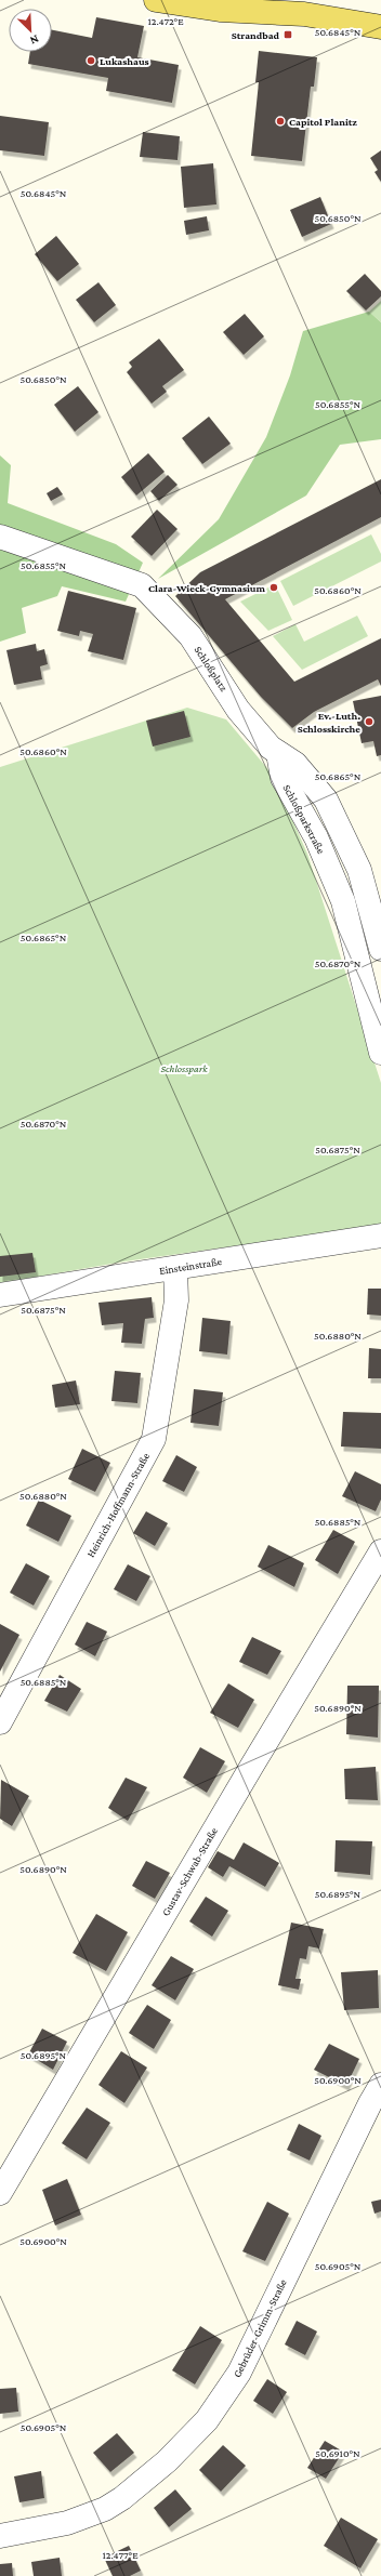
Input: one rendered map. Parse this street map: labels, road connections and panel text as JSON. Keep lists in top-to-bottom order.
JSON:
{
  "streets": {
    "street": [
      "Schloßplatz",
      "Schloßparkstraße",
      "Einsteinstraße",
      "Heinrich-Hoffmann-Straße",
      "Gustav-Schwab-Straße",
      "Gebrüder-Grimm-Straße"
    ]
  },
  "crossings": [
    ["Schloßplatz", "Schloßparkstraße"],
    ["Einsteinstraße", "Heinrich-Hoffmann-Straße"]
  ],
  "parks": ["Schlosspark"],
  "places": {
    "transit": ["Strandbad"],
    "other": [
      "Lukashaus",
      "Capitol Planitz",
      "Clara-Wieck-Gymnasium",
      "Ev.-Luth. Schlosskirche"
    ]
  },
  "north": "bottom right",
  "coordinates": [
    "12.472°E",
    "50.6845°N",
    "50.6850°N",
    "50.6855°N",
    "50.6860°N",
    "50.6865°N",
    "50.6870°N",
    "50.6875°N",
    "50.6880°N",
    "50.6885°N",
    "50.6890°N",
    "50.6895°N",
    "50.6900°N",
    "50.6905°N",
    "50.6910°N",
    "12.477°E"
  ]
}
